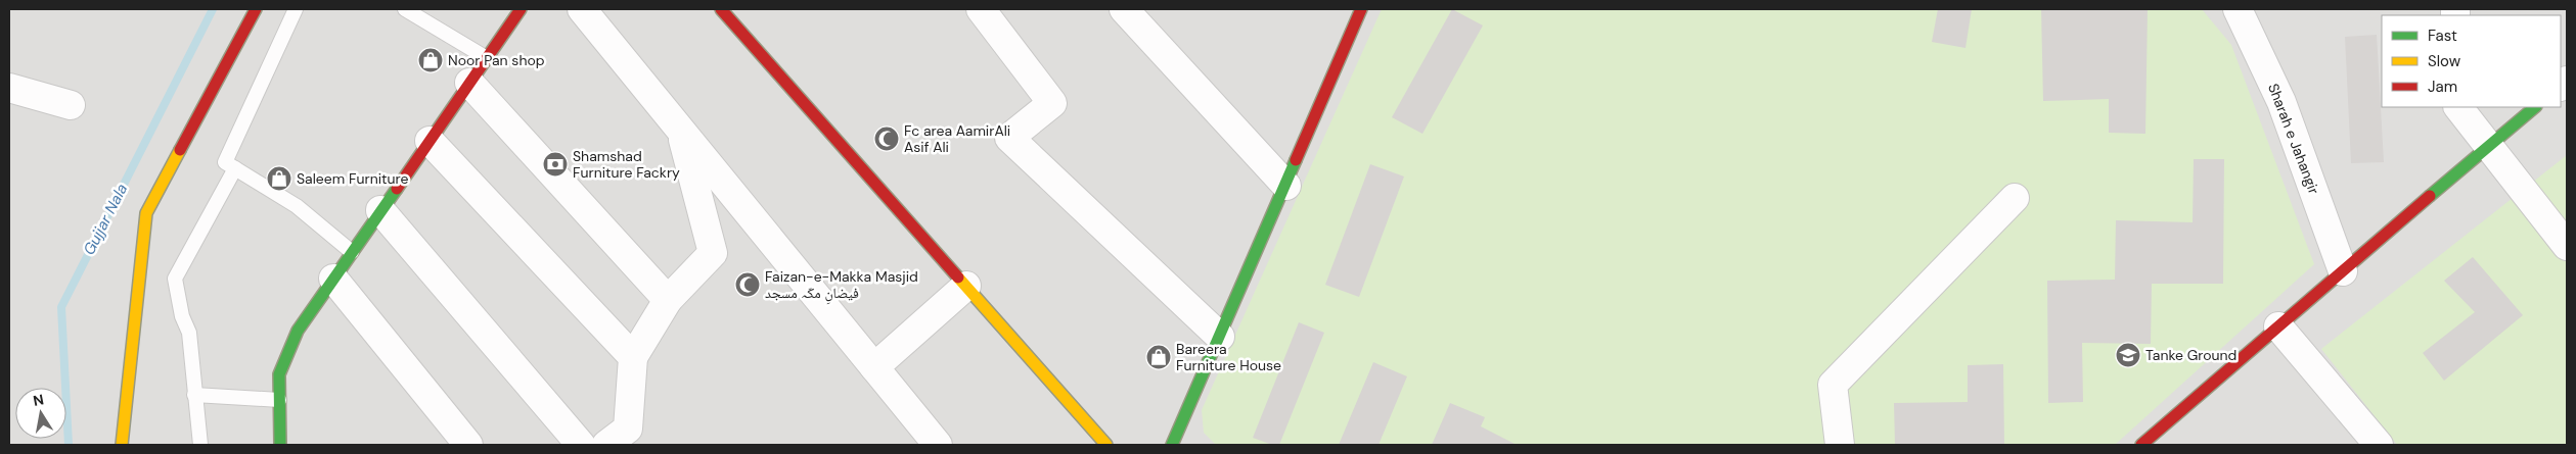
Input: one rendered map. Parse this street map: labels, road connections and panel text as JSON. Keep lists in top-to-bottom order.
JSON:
{
  "streets": {
    "street": ["Sharah e Jahangir"]
  },
  "water": ["Gujjar Nala"],
  "places": {
    "shop": ["Noor Pan shop", "Saleem Furniture", "Bareera Furniture House"],
    "mosque": ["Fc area AamirAli Asif Ali", "Faizan-e-Makka Masjid فیضانِ مکّہ مسجد"],
    "bank": ["Shamshad Furniture Fackry"],
    "school or university": ["Tanke Ground"]
  },
  "legend": ["Fast", "Slow", "Jam"],
  "north": "top"
}
